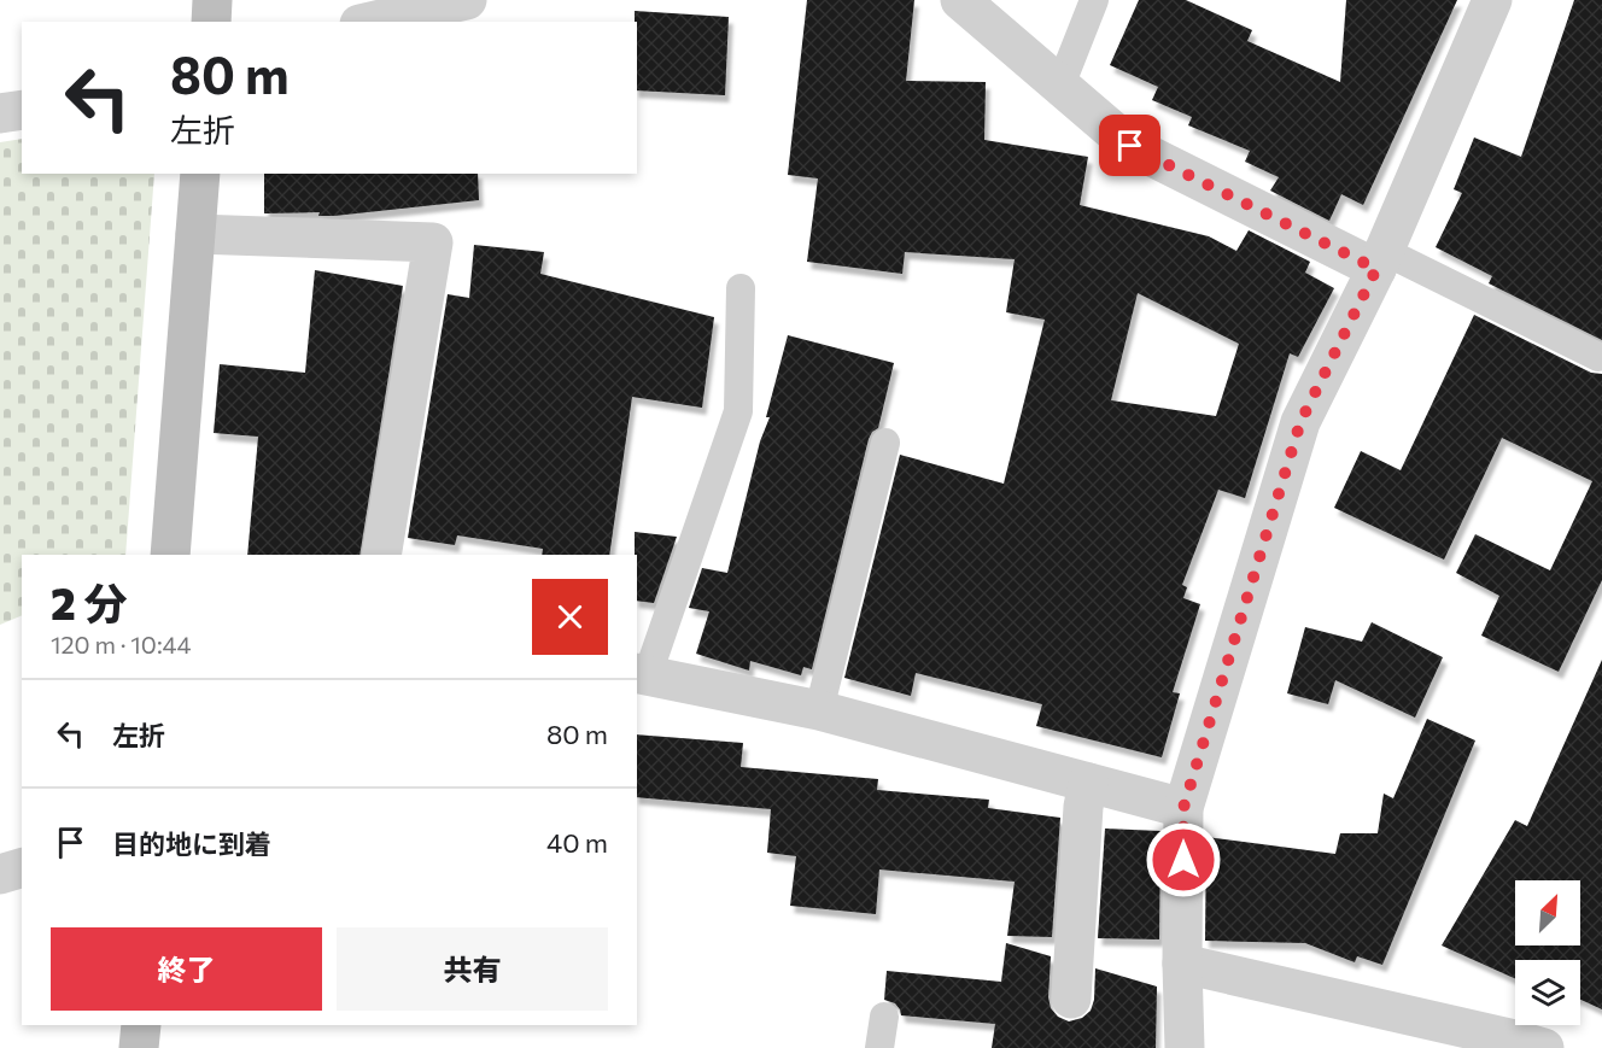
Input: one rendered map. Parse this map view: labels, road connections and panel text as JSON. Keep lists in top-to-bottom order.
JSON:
{
  "north": "top right",
  "page": {
    "turn": ["80 m", "左折"],
    "heading": ["2 分", "120 m · 10:44"],
    "list": [
      {
        "name": "左折",
        "value": "80 m"
      },
      {
        "name": "目的地に到着",
        "value": "40 m"
      }
    ],
    "buttons": ["終了", "共有"]
  }
}
